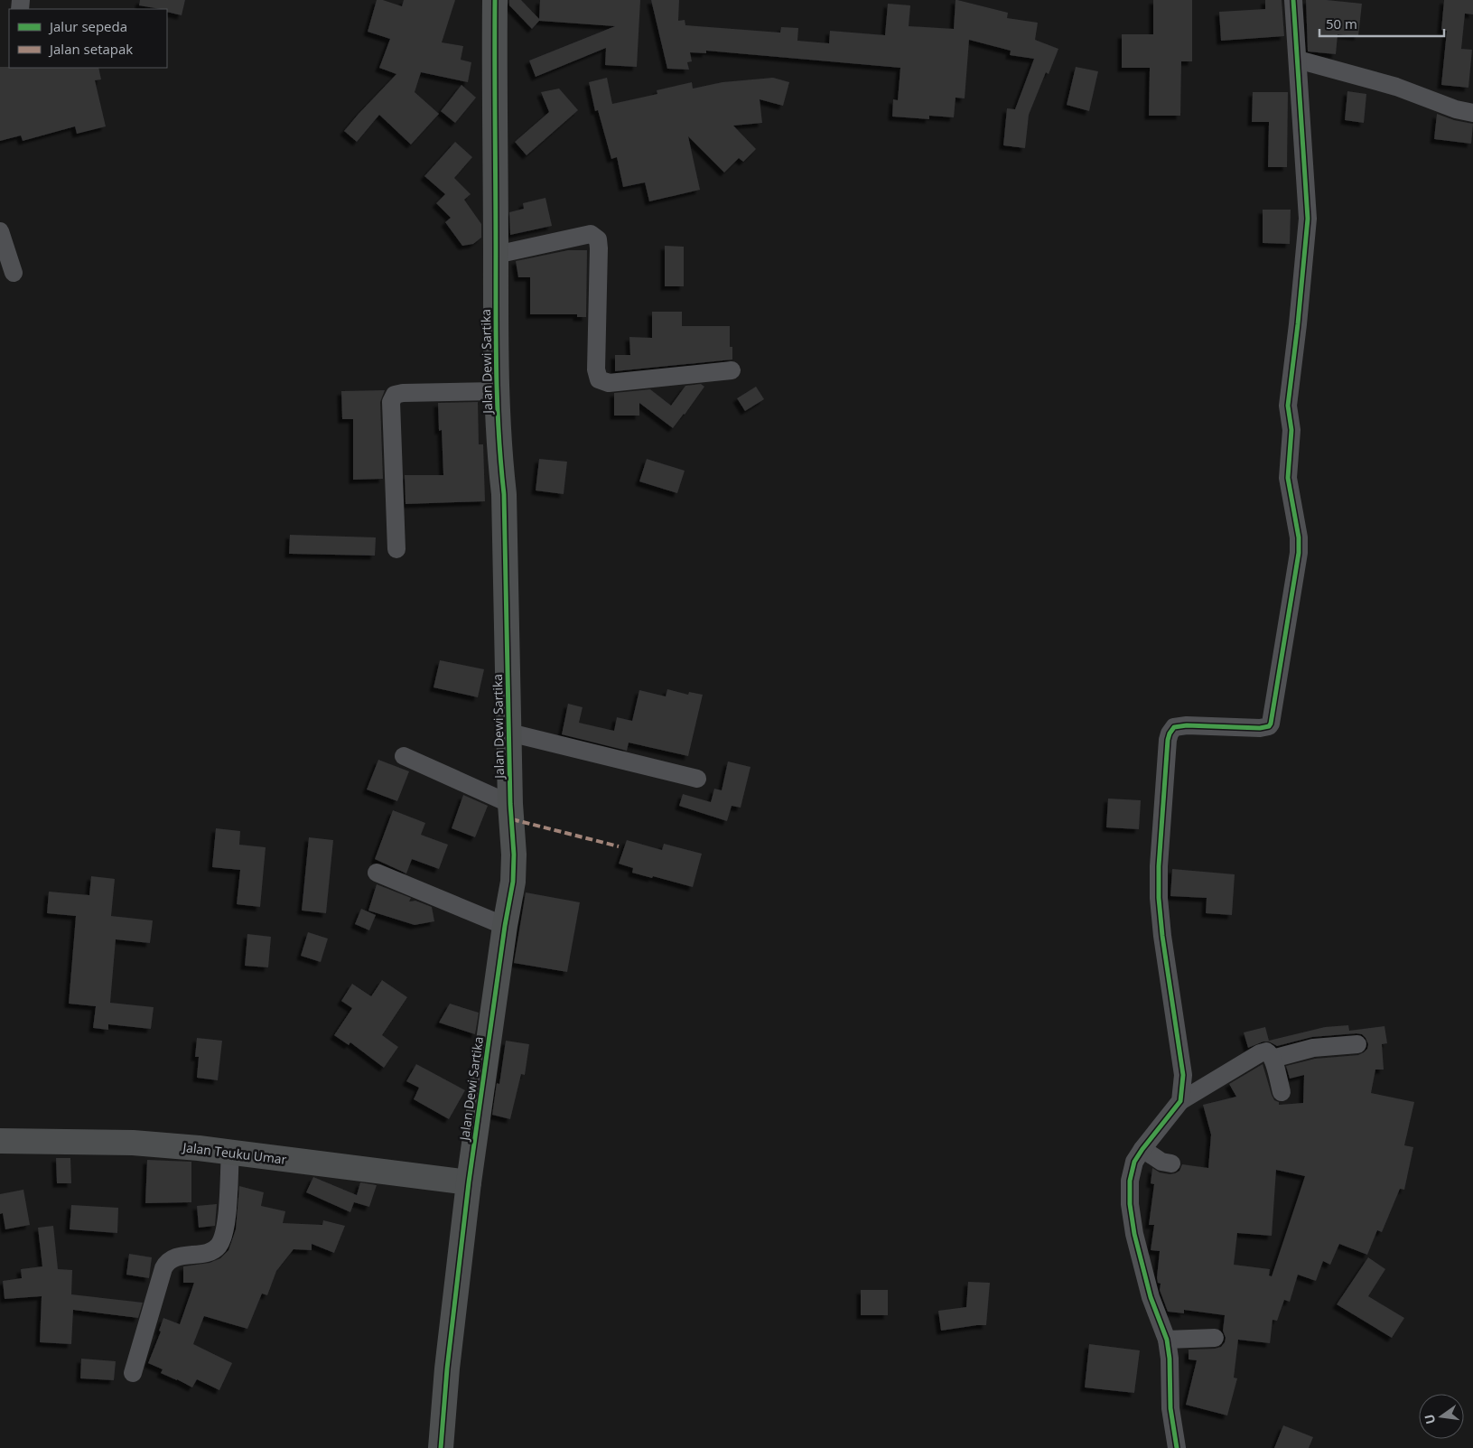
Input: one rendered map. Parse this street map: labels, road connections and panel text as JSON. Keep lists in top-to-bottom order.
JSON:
{
  "streets": {
    "street": ["Jalan Dewi Sartika", "Jalan Teuku Umar"]
  },
  "crossings": [
    ["Jalan Dewi Sartika", "Jalan Teuku Umar"]
  ],
  "legend": ["Jalur sepeda", "Jalan setapak"],
  "scale_bar": "50 m",
  "north": "left"
}
